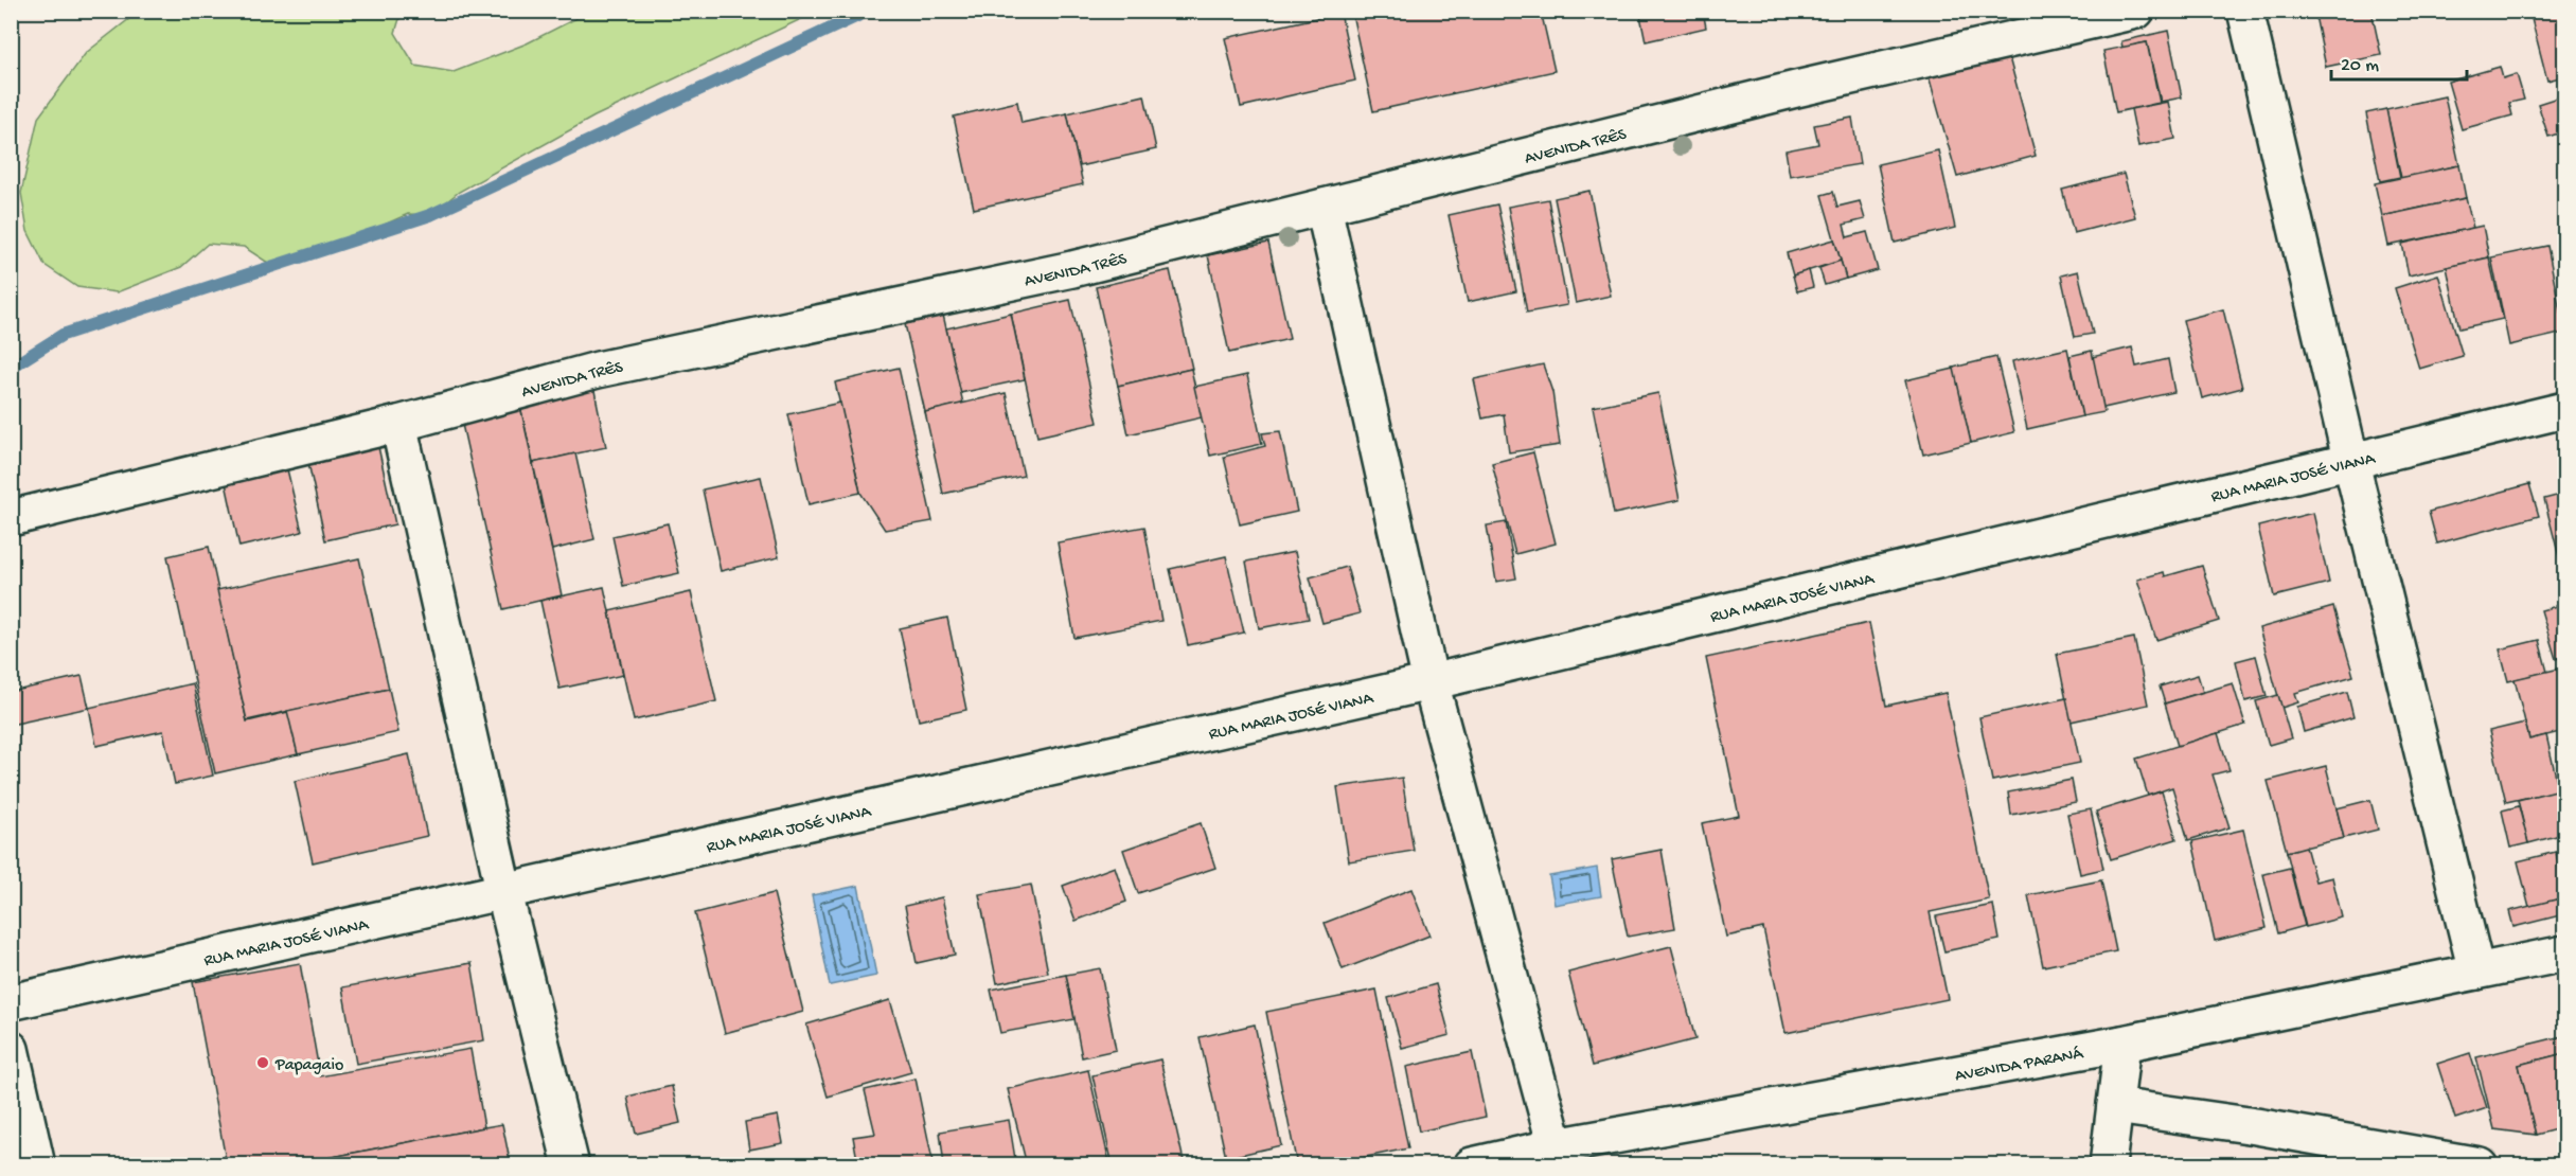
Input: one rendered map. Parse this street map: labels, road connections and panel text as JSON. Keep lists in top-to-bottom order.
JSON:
{
  "streets": {
    "main road": ["AVENIDA TRÊS", "RUA MARIA JOSÉ VIANA", "AVENIDA PARANÁ"]
  },
  "places": ["Papagaio"],
  "scale_bar": "20 m"
}
